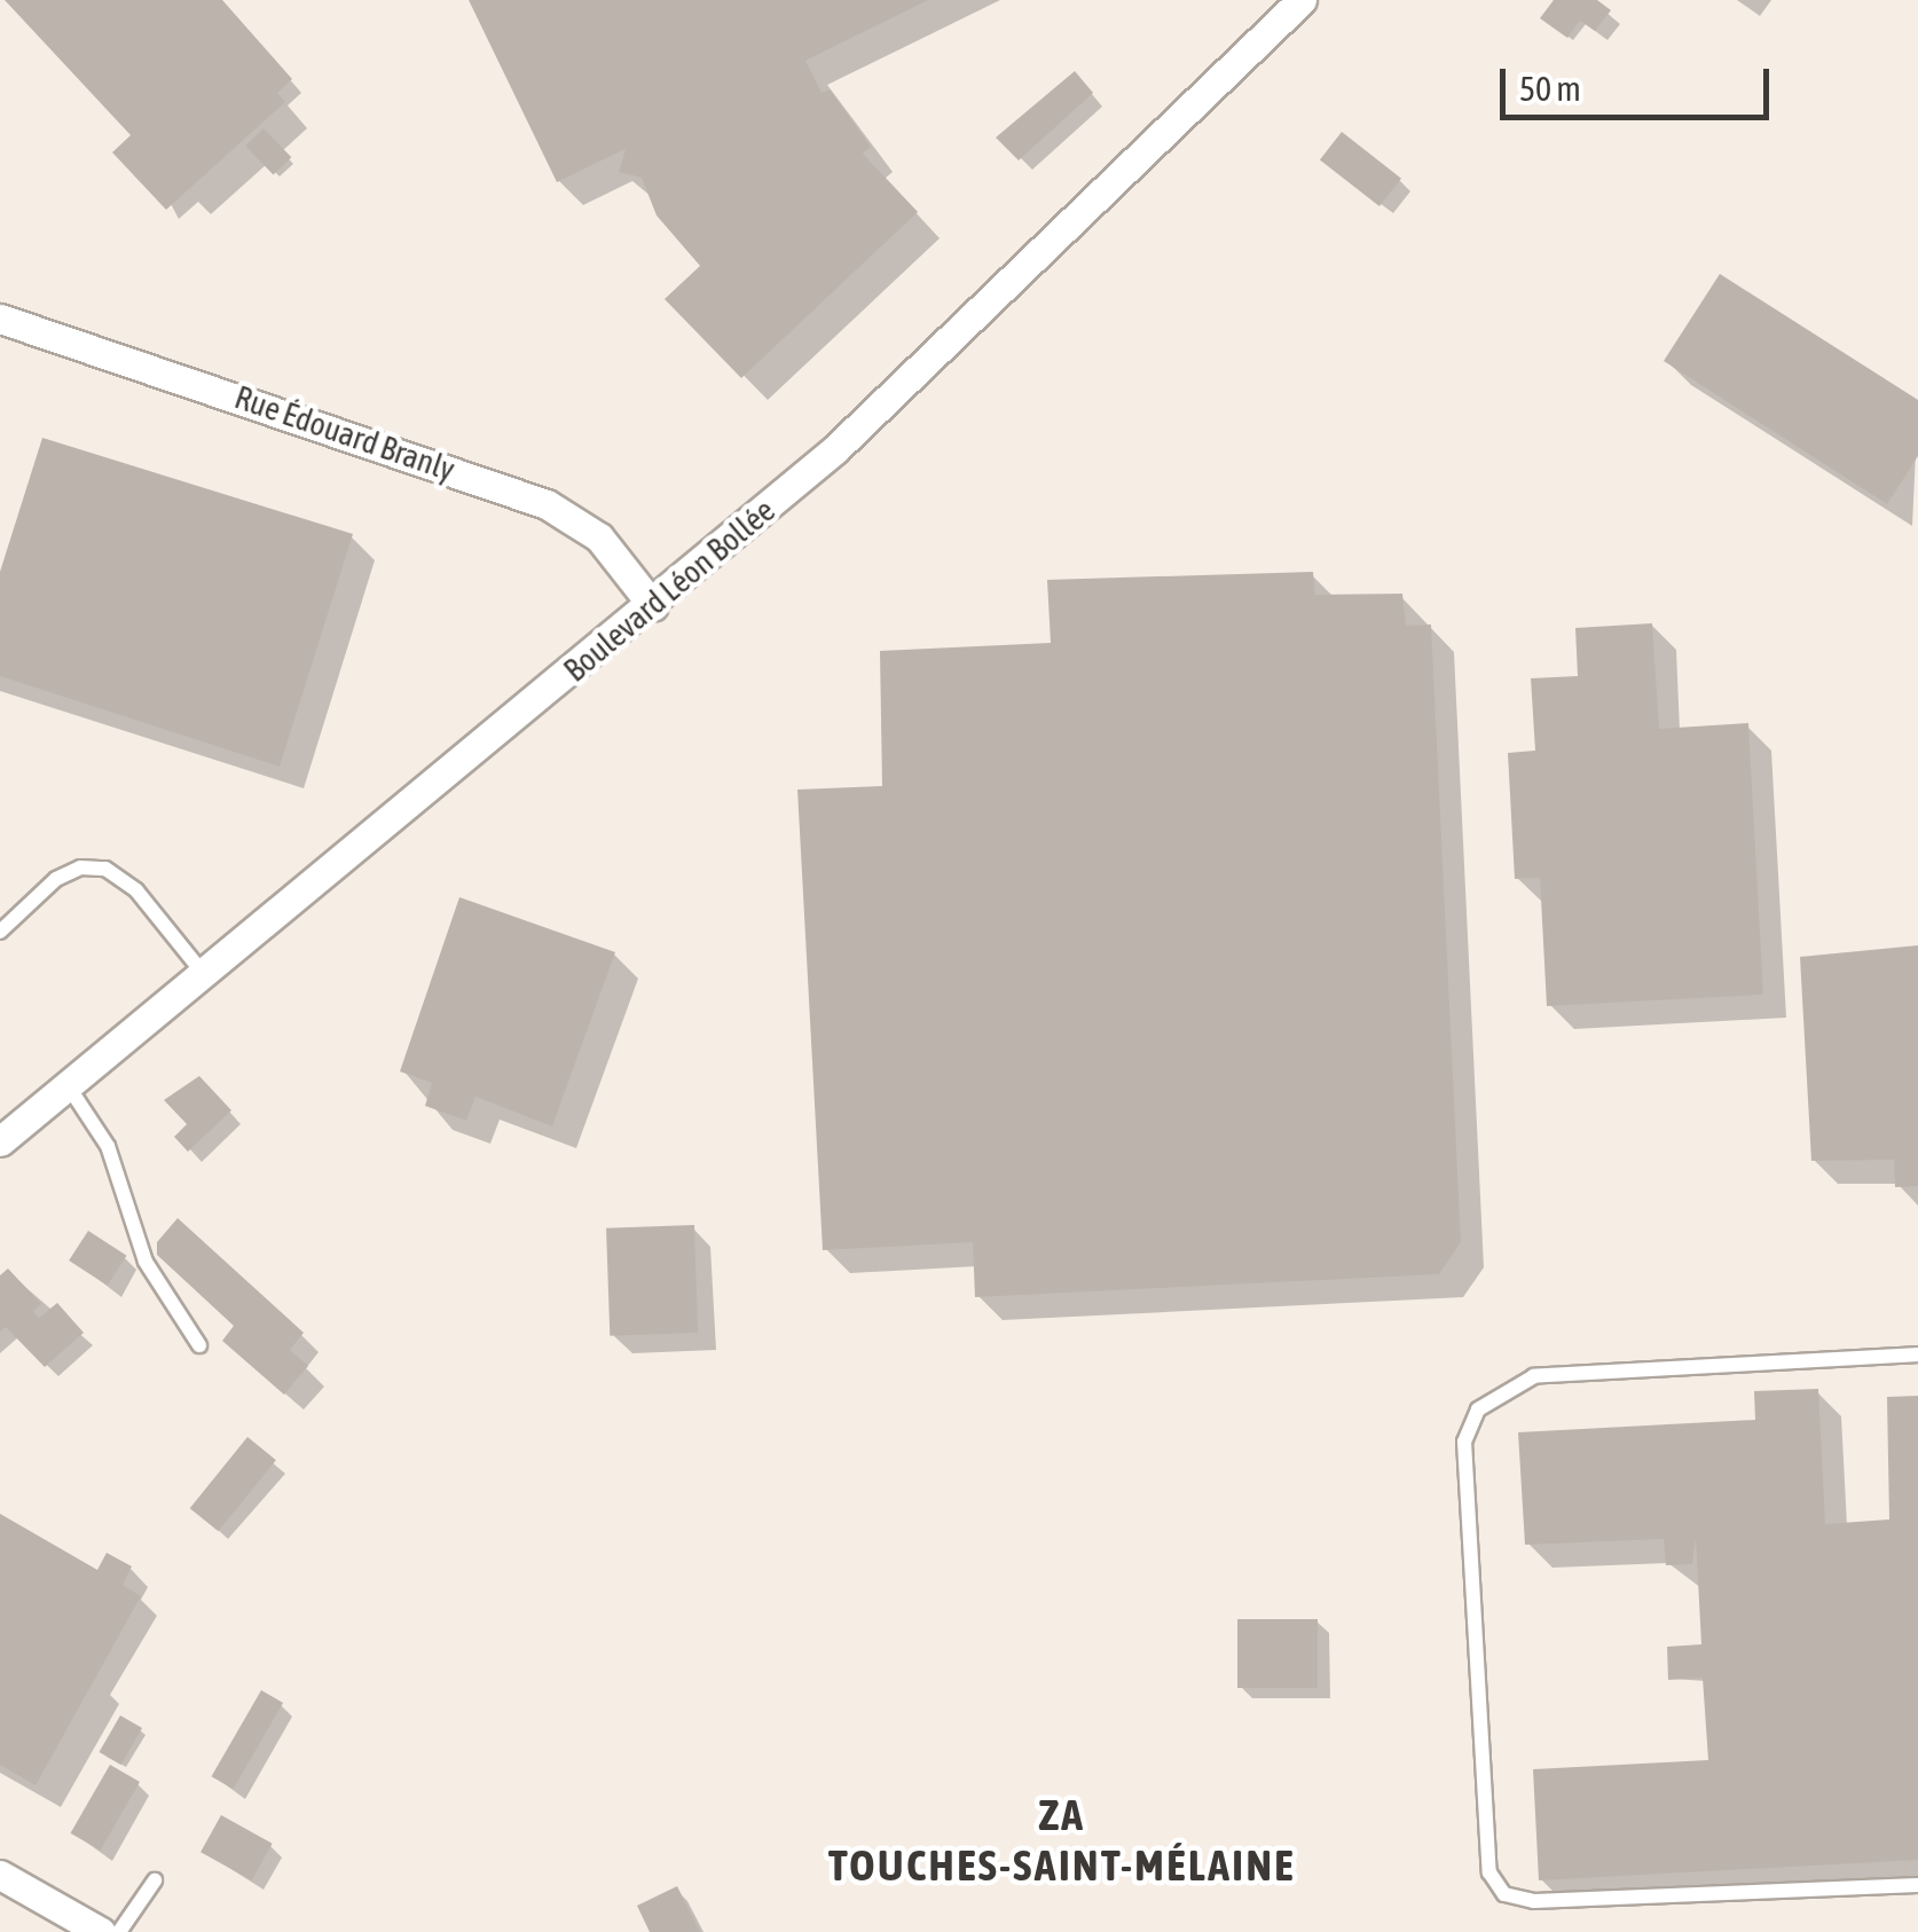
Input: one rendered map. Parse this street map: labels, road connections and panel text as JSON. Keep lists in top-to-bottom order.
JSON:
{
  "streets": {
    "street": ["Rue Édouard Branly", "Boulevard Léon Bollée"]
  },
  "crossings": [
    ["Rue Édouard Branly", "Boulevard Léon Bollée"]
  ],
  "districts": ["ZA TOUCHES-SAINT-MÉLAINE"],
  "scale_bar": "50 m"
}
